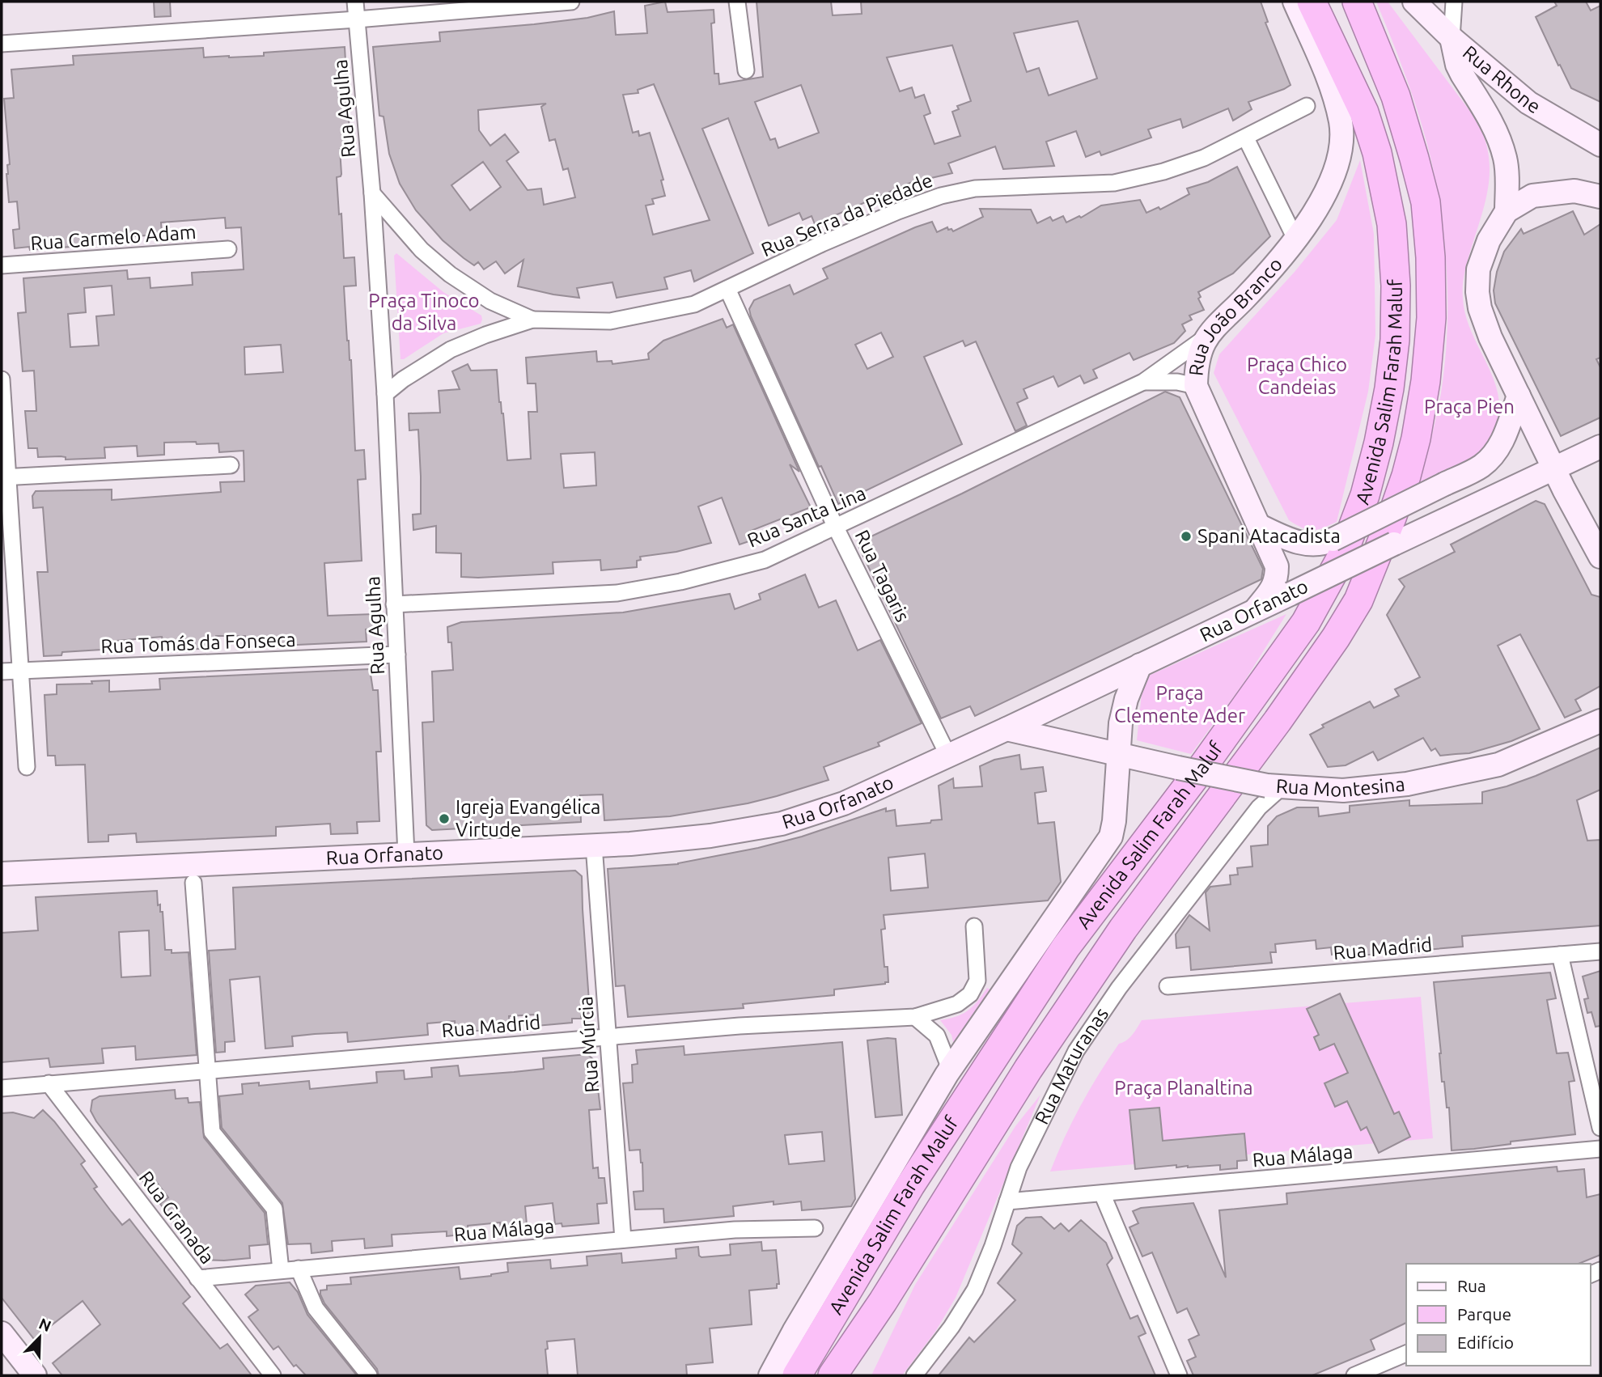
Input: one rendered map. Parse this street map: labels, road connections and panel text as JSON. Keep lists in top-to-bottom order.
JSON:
{
  "streets": {
    "highway": ["Avenida Salim Farah Maluf"],
    "main road": [
      "Rua Rhone",
      "Rua João Branco",
      "Rua Orfanato",
      "Rua Montesina"
    ],
    "street": [
      "Rua Agulha",
      "Rua Serra da Piedade",
      "Rua Carmelo Adam",
      "Rua Santa Lina",
      "Rua Tagaris",
      "Rua Tomás da Fonseca",
      "Rua Madrid",
      "Rua Múrcia",
      "Rua Maturanas",
      "Rua Málaga",
      "Rua Granada"
    ]
  },
  "crossings": [
    ["Rua Agulha", "Rua Santa Lina"],
    ["Rua Agulha", "Rua Orfanato"],
    ["Rua Agulha", "Rua Tomás da Fonseca"],
    ["Rua Serra da Piedade", "Rua Tagaris"],
    ["Rua João Branco", "Rua Santa Lina"],
    ["Rua João Branco", "Rua Orfanato"],
    ["Rua Santa Lina", "Rua Tagaris"],
    ["Rua Tagaris", "Rua Orfanato"],
    ["Rua Orfanato", "Rua Montesina"],
    ["Rua Orfanato", "Rua Múrcia"],
    ["Rua Montesina", "Rua Maturanas"],
    ["Rua Madrid", "Rua Múrcia"],
    ["Rua Madrid", "Rua Granada"],
    ["Rua Múrcia", "Rua Málaga"],
    ["Rua Maturanas", "Rua Málaga"],
    ["Rua Málaga", "Rua Granada"]
  ],
  "parks": [
    "Praça Tinoco da Silva",
    "Praça Chico Candeias",
    "Praça Pien",
    "Praça Clemente Ader",
    "Praça Planaltina"
  ],
  "places": ["Spani Atacadista", "Igreja Evangélica Virtude"],
  "legend": ["Rua", "Parque", "Edifício"],
  "north": "top right"
}
